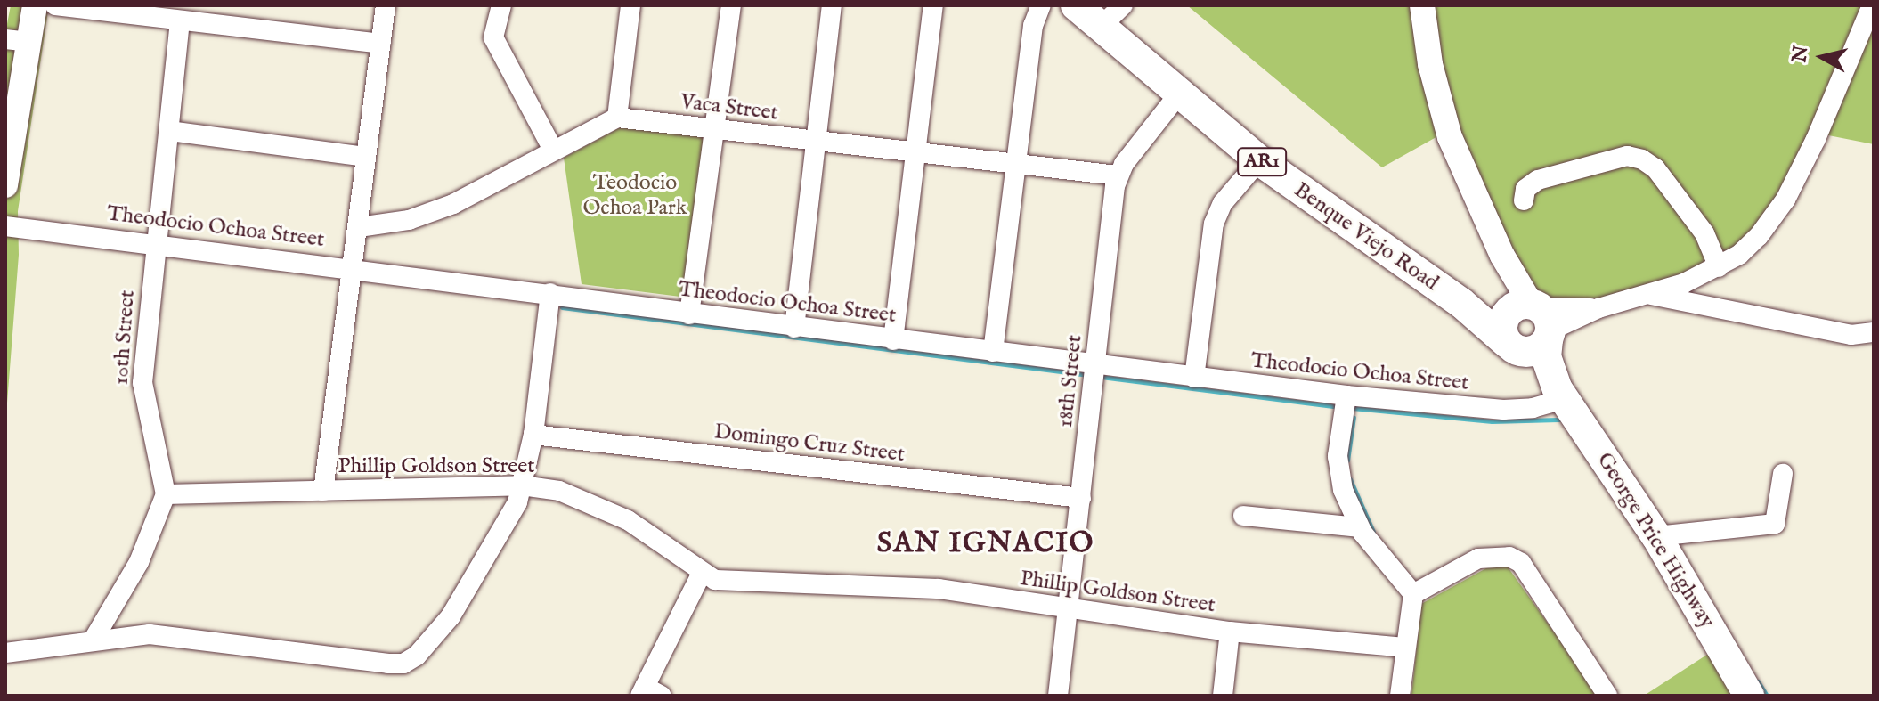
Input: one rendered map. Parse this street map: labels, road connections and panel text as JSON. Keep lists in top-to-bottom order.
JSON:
{
  "streets": {
    "highway": ["AR1", "Benque Viejo Road", "George Price Highway"],
    "street": [
      "Vaca Street",
      "Theodocio Ochoa Street",
      "10th Street",
      "18th Street",
      "Domingo Cruz Street",
      "Phillip Goldson Street"
    ]
  },
  "crossings": [
    ["Vaca Street", "18th Street"],
    ["Theodocio Ochoa Street", "10th Street"],
    ["Theodocio Ochoa Street", "18th Street"],
    ["Theodocio Ochoa Street", "George Price Highway"],
    ["Benque Viejo Road", "George Price Highway"],
    ["10th Street", "Phillip Goldson Street"],
    ["18th Street", "Domingo Cruz Street"],
    ["18th Street", "Phillip Goldson Street"]
  ],
  "districts": ["SAN IGNACIO"],
  "parks": ["Teodocio Ochoa Park"],
  "north": "left"
}
